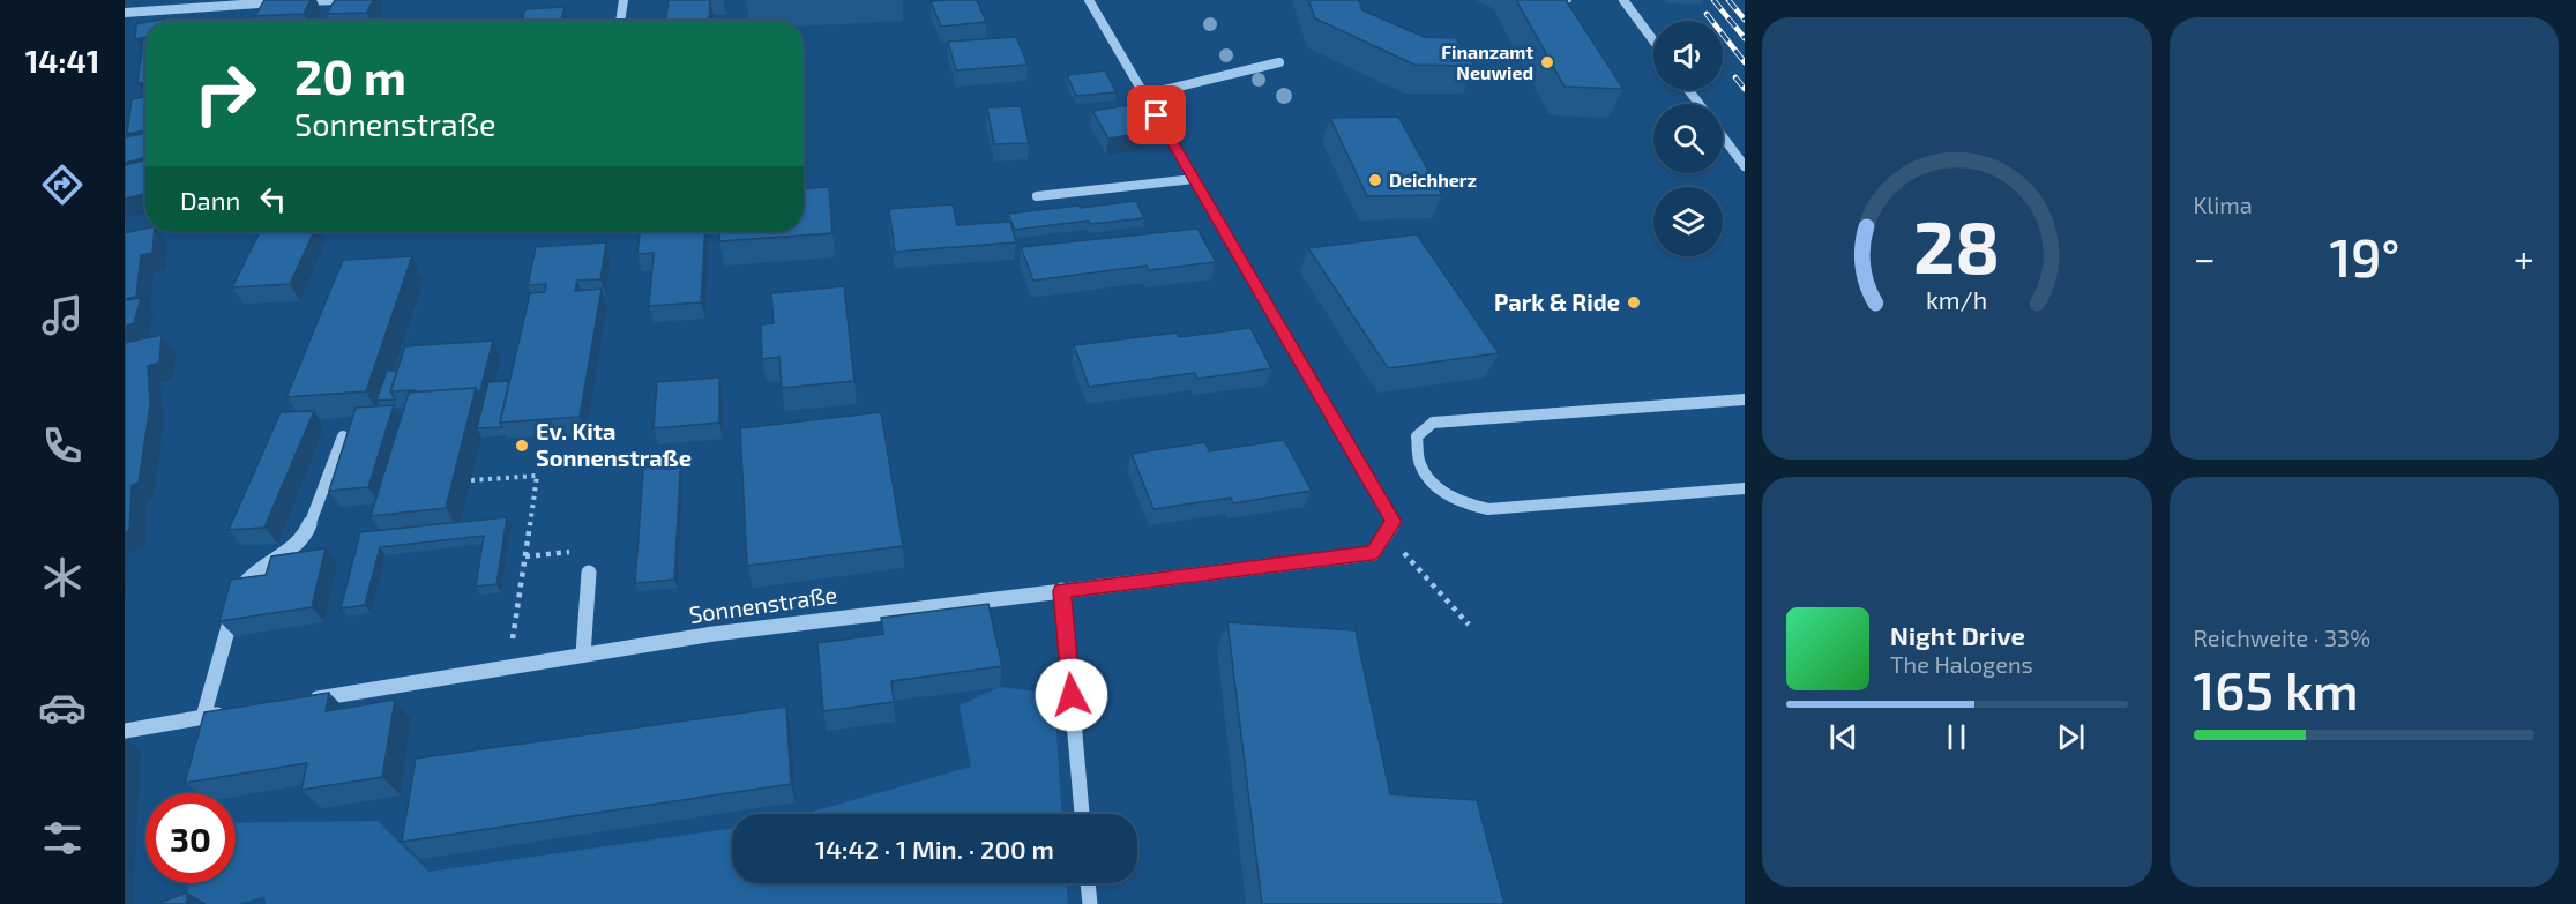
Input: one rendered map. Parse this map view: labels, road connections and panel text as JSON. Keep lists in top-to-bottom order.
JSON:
{
  "streets": {
    "street": ["Sonnenstraße"]
  },
  "places": [
    "Finanzamt Neuwied",
    "Deichherz",
    "Park & Ride",
    "Ev. Kita Sonnenstraße"
  ],
  "page": {
    "tabs": "14:41",
    "tile": [
      "Klima",
      ["Reichweite · 33%", "165 km"]
    ],
    "turn": ["20 m", "Sonnenstraße"],
    "then": "Dann",
    "heat": ["−", "19°", "+"],
    "song": ["Night Drive", "The Halogens"],
    "limit": "30",
    "trip": "14:42 · 1 Min. · 200 m",
    "gauge": ["28", "km/h"]
  }
}
